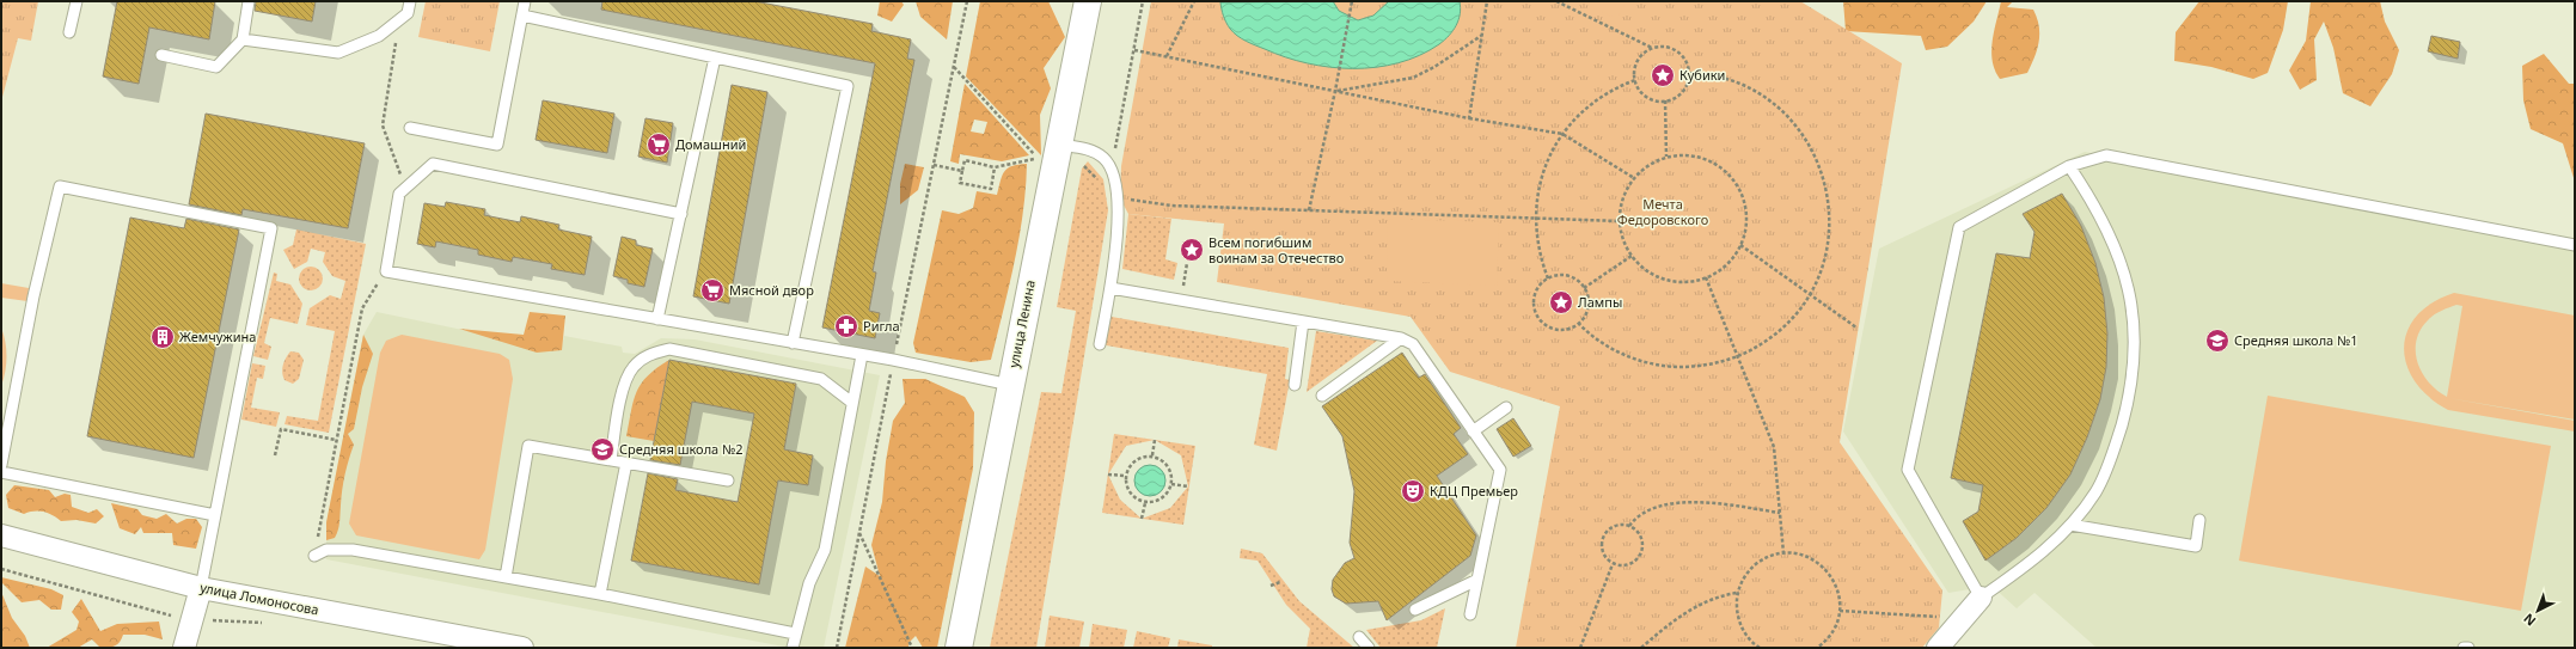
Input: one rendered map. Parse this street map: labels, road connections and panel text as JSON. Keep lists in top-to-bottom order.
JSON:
{
  "streets": {
    "street": ["улица Ленина", "улица Ломоносова"]
  },
  "parks": ["Мечта Федоровского"],
  "places": {
    "place": ["Кубики", "Всем погибшим воинам за Отечество", "Лампы"],
    "supermarket": ["Домашний", "Мясной двор"],
    "pharmacy": ["Ригла"],
    "building": ["Жемчужина"],
    "school or university": ["Средняя школа №1", "Средняя школа №2"],
    "theatre": ["КДЦ Премьер"]
  },
  "north": "bottom left"
}
